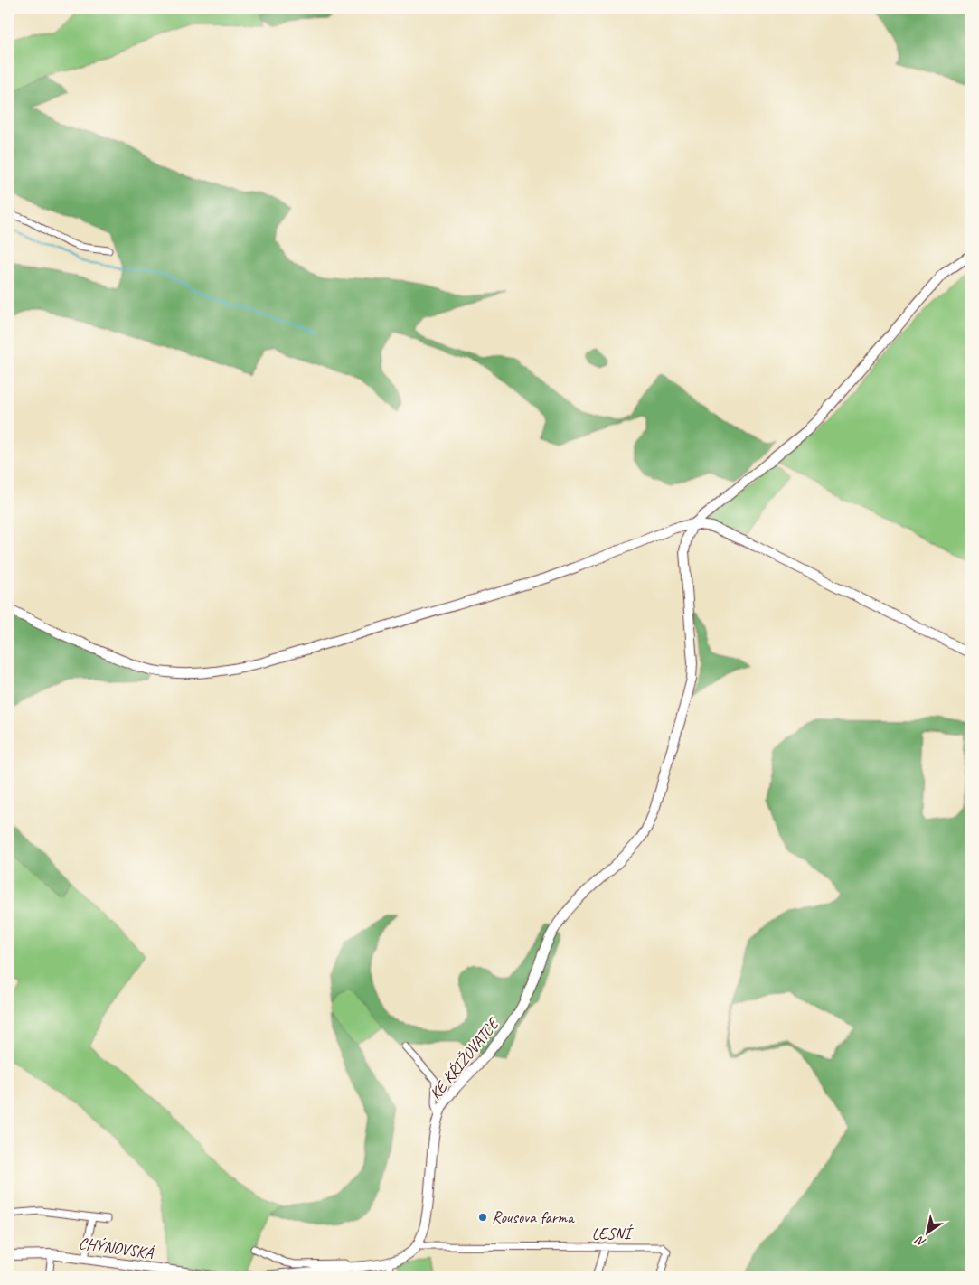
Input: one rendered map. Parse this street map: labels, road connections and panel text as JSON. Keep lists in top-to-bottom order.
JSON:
{
  "streets": {
    "street": ["KE KŘIŽOVATCE", "LESNÍ", "CHÝNOVSKÁ"]
  },
  "crossings": [
    ["KE KŘIŽOVATCE", "LESNÍ"]
  ],
  "places": ["Rousova farma"],
  "north": "bottom left"
}
